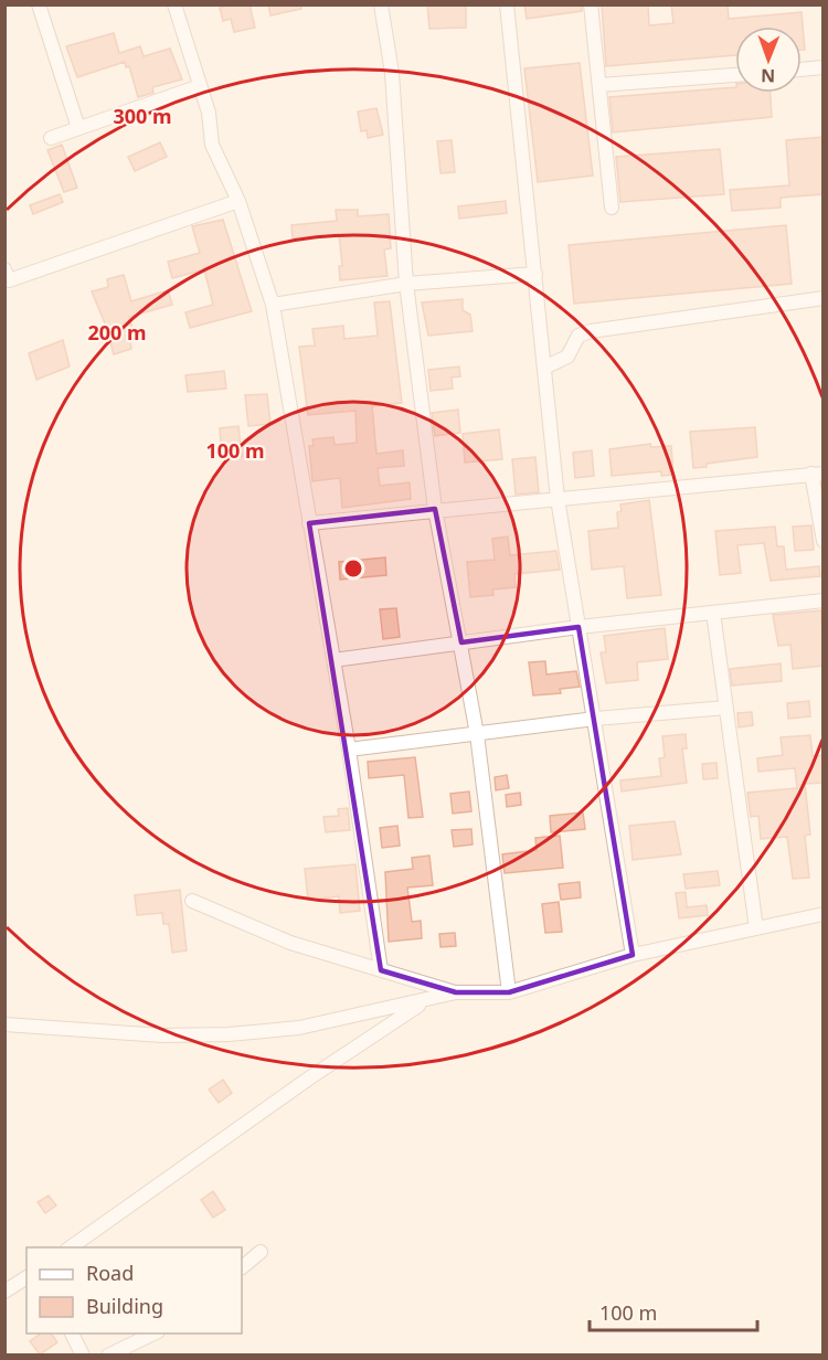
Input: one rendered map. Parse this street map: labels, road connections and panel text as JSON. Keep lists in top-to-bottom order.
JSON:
{
  "legend": ["Road", "Building"],
  "scale_bar": "100 m",
  "north": "bottom",
  "rings": ["300 m", "200 m", "100 m"]
}
